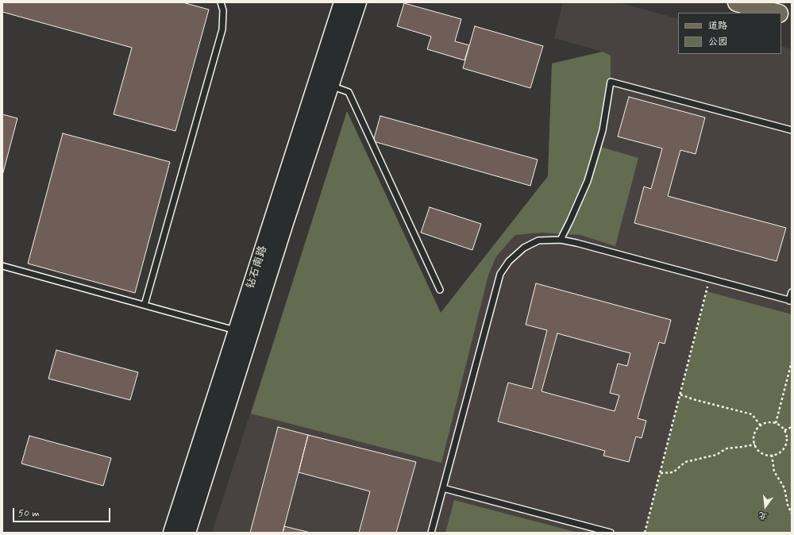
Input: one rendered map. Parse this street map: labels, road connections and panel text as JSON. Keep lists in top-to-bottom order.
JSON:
{
  "streets": {
    "main road": ["钻石南路"]
  },
  "legend": ["道路", "公园"],
  "scale_bar": "50 m",
  "north": "bottom"
}
